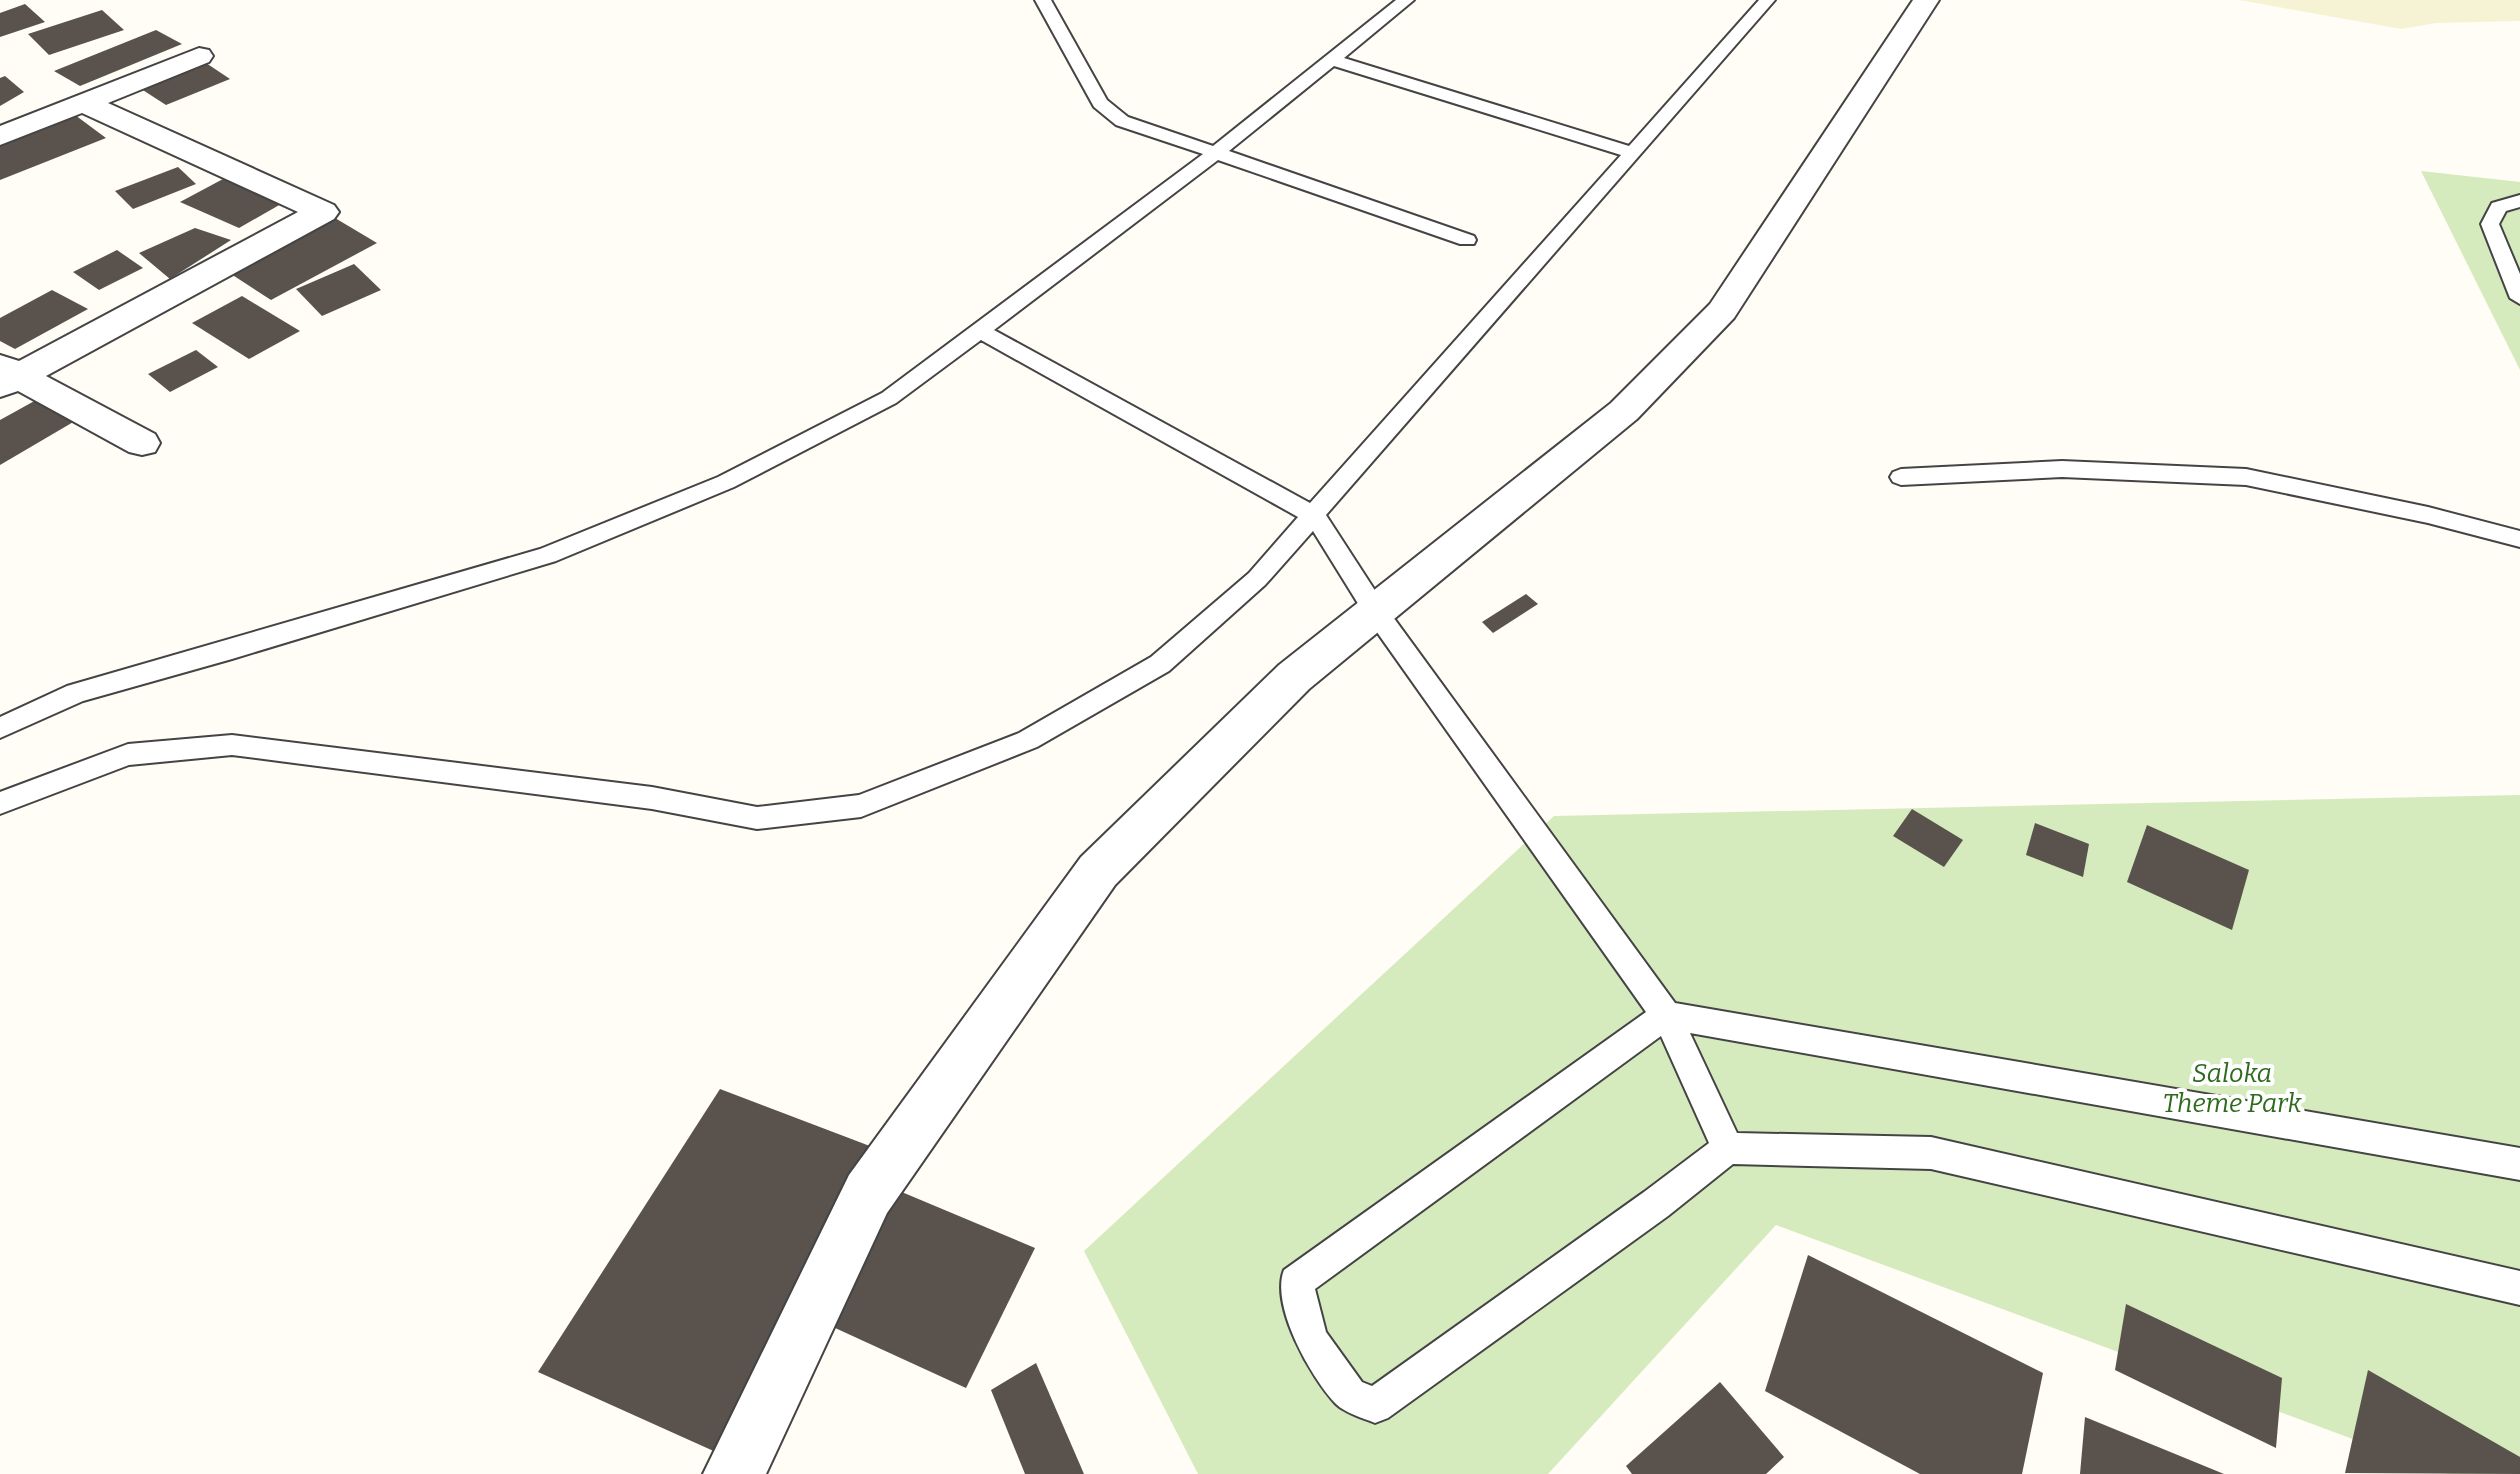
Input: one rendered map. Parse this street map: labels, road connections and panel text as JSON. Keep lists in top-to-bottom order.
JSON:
{
  "parks": ["Saloka Theme Park"]
}
